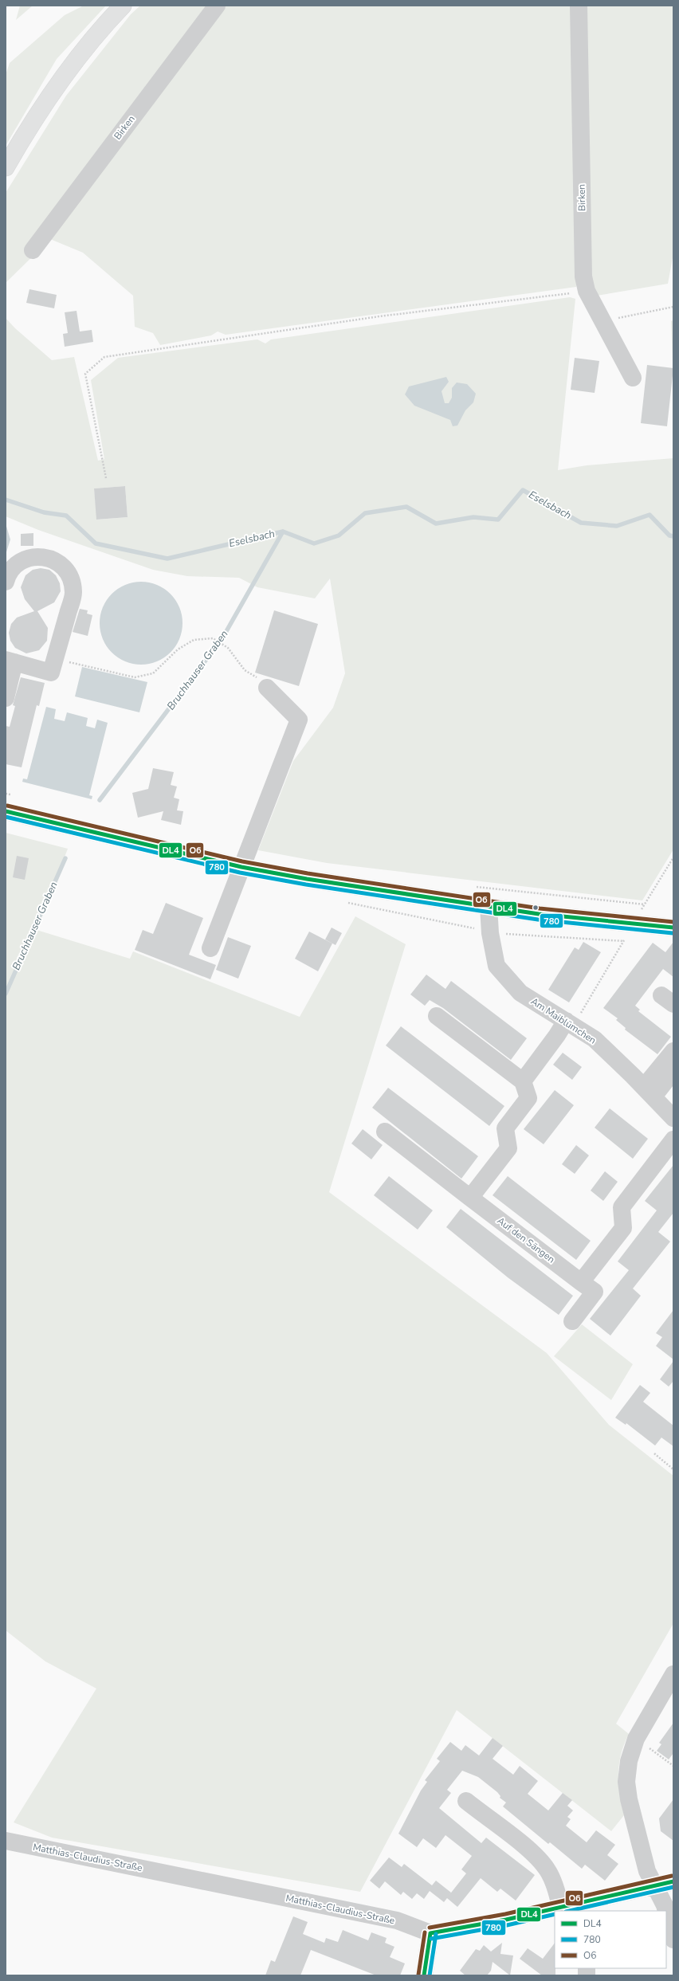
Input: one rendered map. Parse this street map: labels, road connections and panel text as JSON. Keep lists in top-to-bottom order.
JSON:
{
  "streets": {
    "street": [
      "Birken",
      "Am Maiblümchen",
      "Auf den Sängen",
      "Matthias-Claudius-Straße"
    ]
  },
  "water": ["Eselsbach", "Bruchhauser Graben"],
  "lines": ["transit line O6", "transit line DL4", "transit line 780"],
  "legend": ["DL4", "780", "O6"]
}
